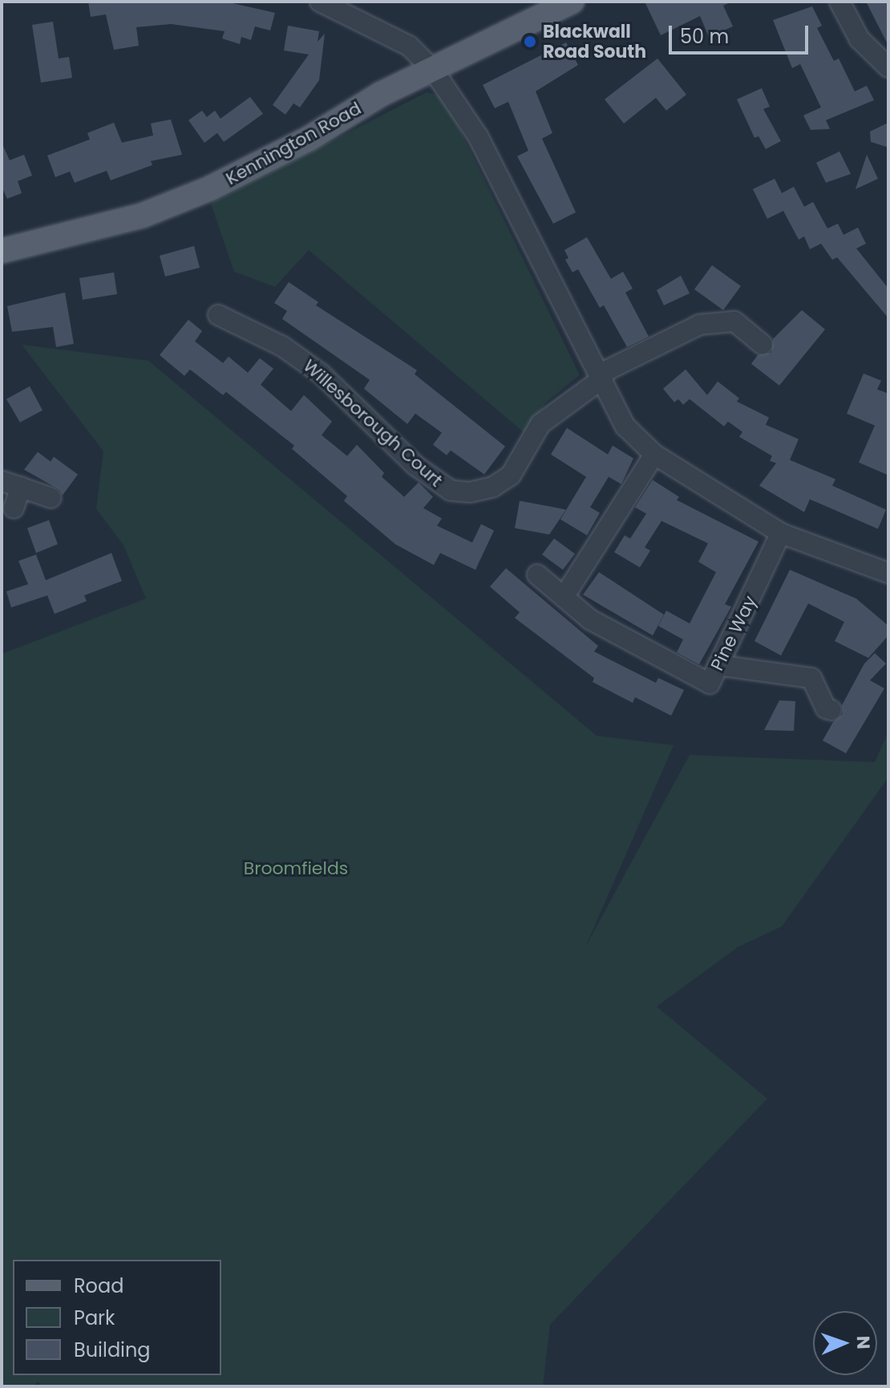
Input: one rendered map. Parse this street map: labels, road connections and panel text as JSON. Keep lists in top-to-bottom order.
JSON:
{
  "streets": {
    "main road": ["Kennington Road"],
    "street": ["Willesborough Court", "Pine Way"]
  },
  "parks": ["Broomfields"],
  "places": ["Blackwall Road South"],
  "legend": ["Road", "Park", "Building"],
  "scale_bar": "50 m",
  "north": "right"
}
